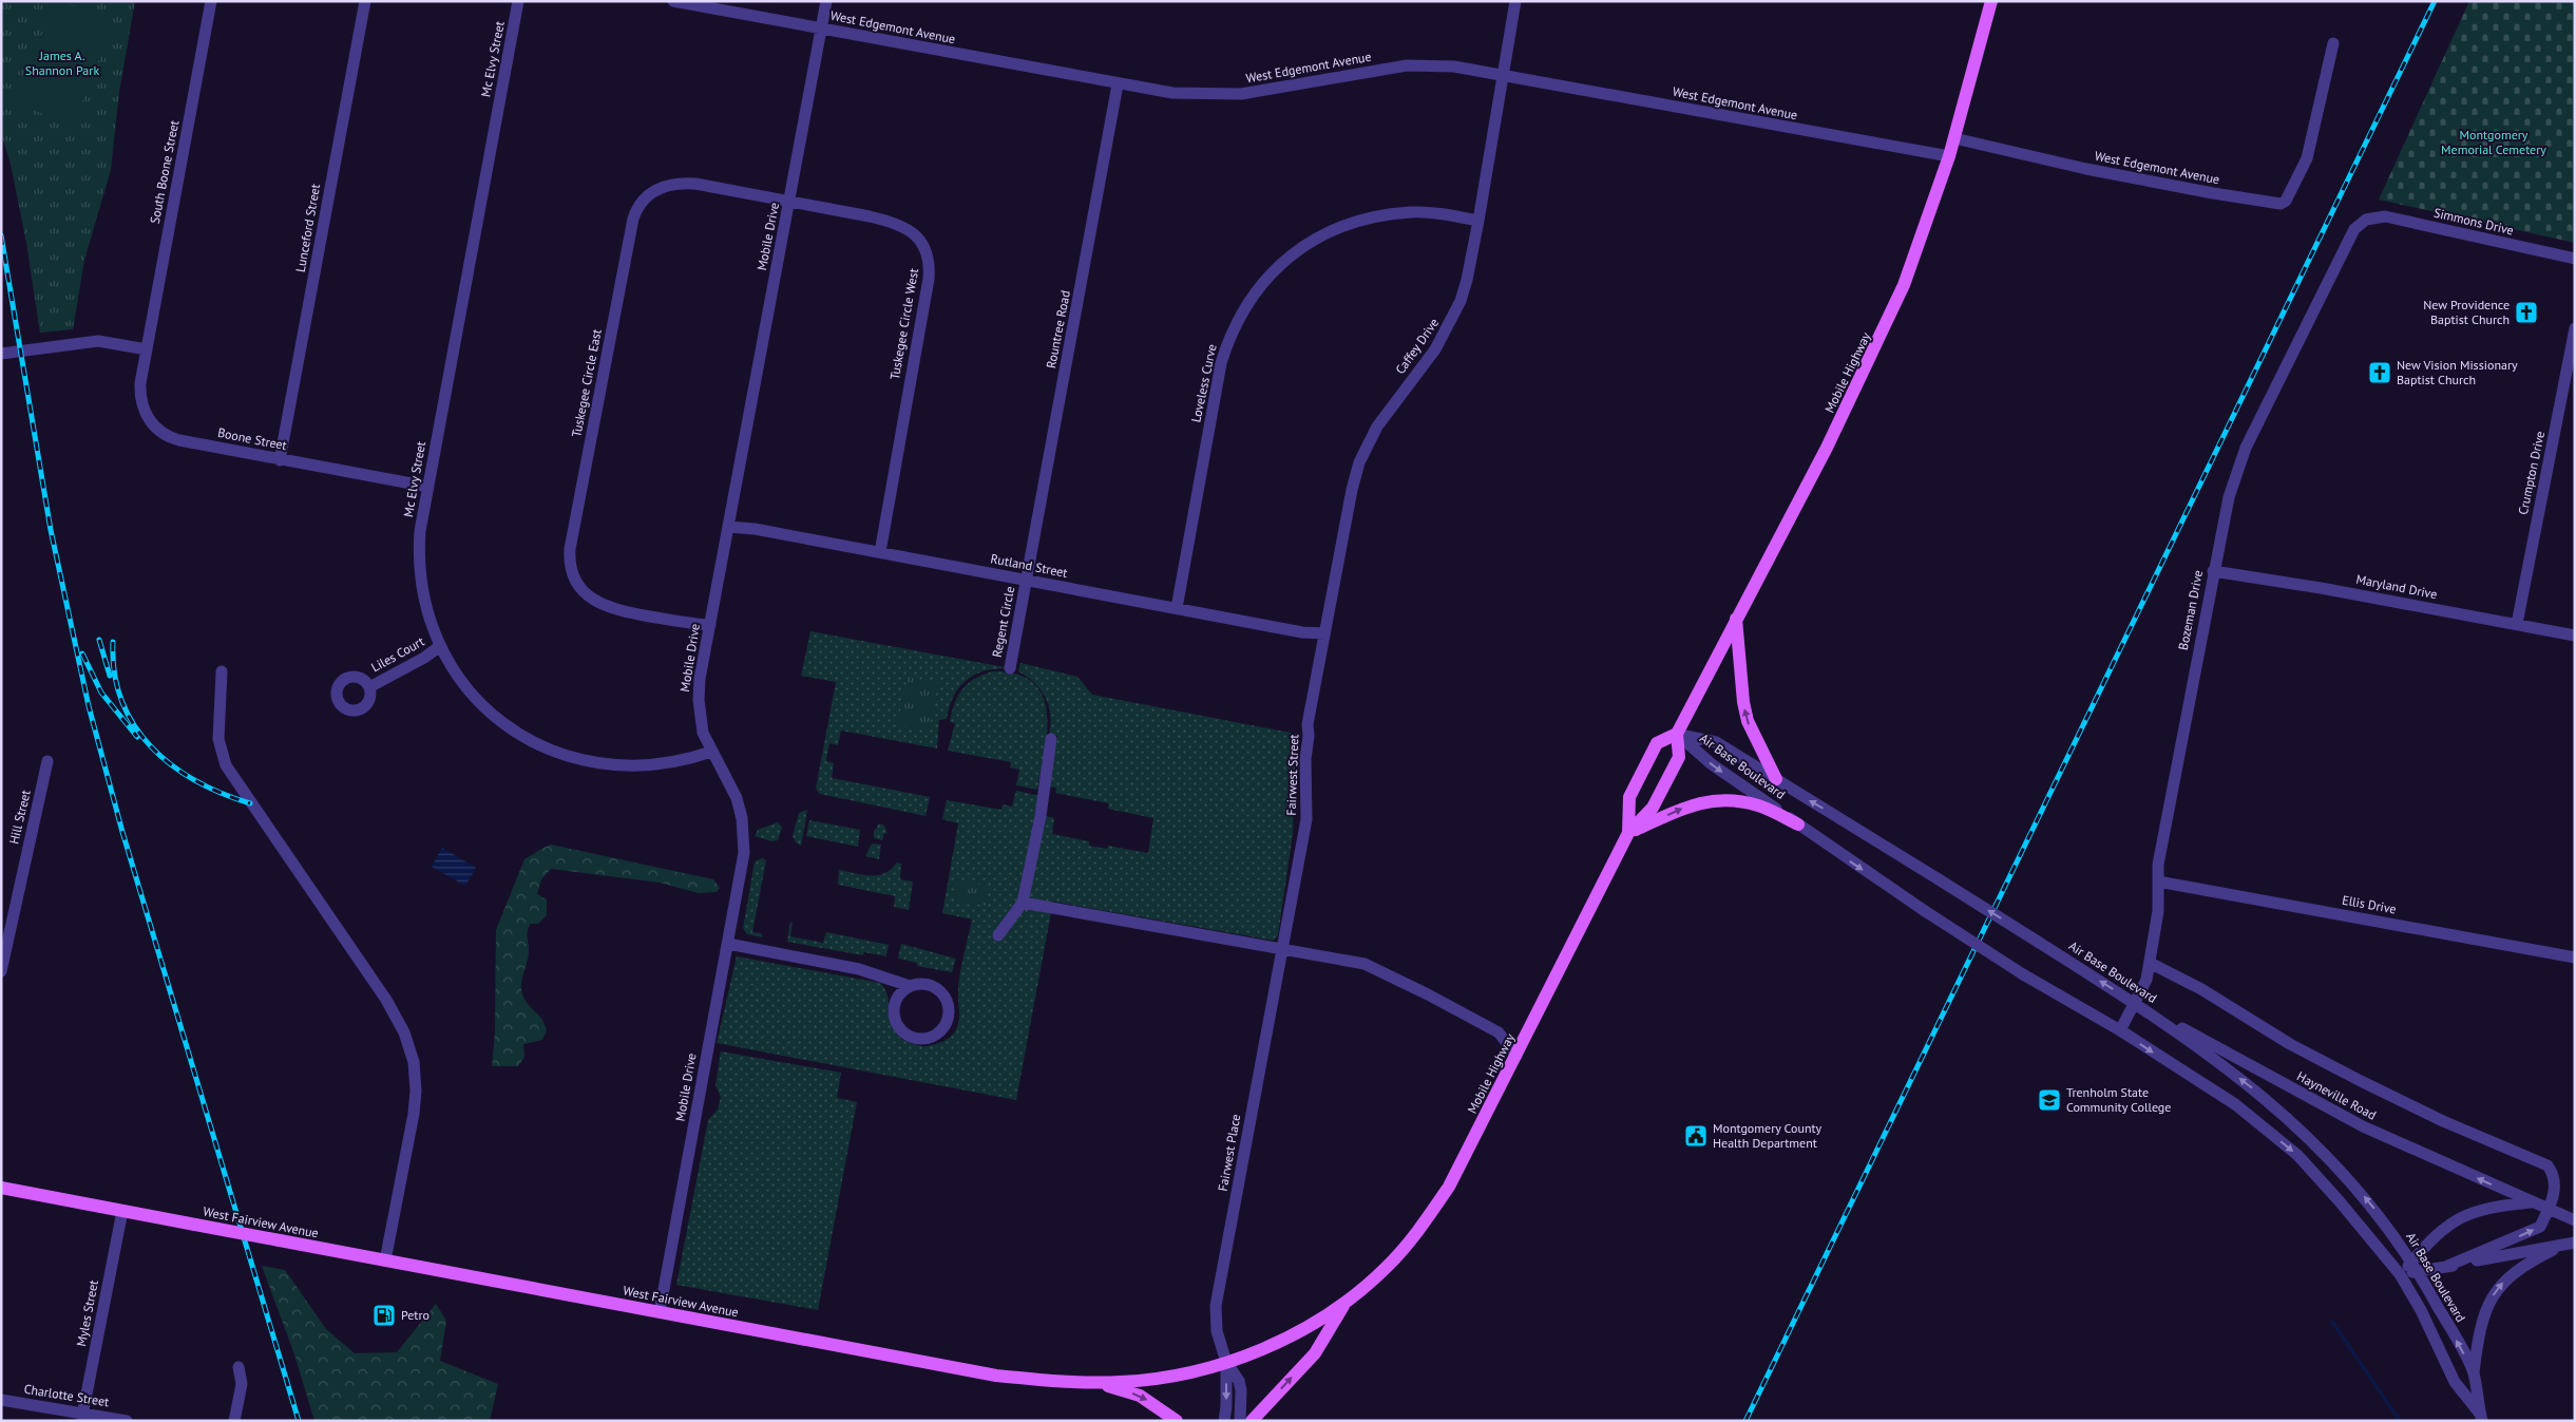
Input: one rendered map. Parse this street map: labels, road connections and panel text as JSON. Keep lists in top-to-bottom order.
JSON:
{
  "streets": {
    "main road": ["Mobile Highway", "West Fairview Avenue"],
    "street": [
      "West Edgemont Avenue",
      "Mc Elvy Street",
      "South Boone Street",
      "Simmons Drive",
      "Lunceford Street",
      "Mobile Drive",
      "Tuskegee Circle West",
      "Rountree Road",
      "Caffey Drive",
      "Tuskegee Circle East",
      "Loveless Curve",
      "Boone Street",
      "Crumpton Drive",
      "Rutland Street",
      "Maryland Drive",
      "Bozeman Drive",
      "Regent Circle",
      "Liles Court",
      "Air Base Boulevard",
      "Fairwest Street",
      "Hill Street",
      "Ellis Drive",
      "Hayneville Road",
      "Fairwest Place",
      "Myles Street",
      "Charlotte Street"
    ]
  },
  "crossings": [
    ["West Edgemont Avenue", "Mobile Drive"],
    ["West Edgemont Avenue", "Rountree Road"],
    ["West Edgemont Avenue", "Caffey Drive"],
    ["West Edgemont Avenue", "Mobile Highway"],
    ["Mc Elvy Street", "Mobile Drive"],
    ["Mc Elvy Street", "Boone Street"],
    ["Mc Elvy Street", "Liles Court"],
    ["South Boone Street", "Boone Street"],
    ["Simmons Drive", "Bozeman Drive"],
    ["Lunceford Street", "Boone Street"],
    ["Mobile Drive", "Tuskegee Circle West"],
    ["Mobile Drive", "Tuskegee Circle East"],
    ["Mobile Drive", "Rutland Street"],
    ["Mobile Drive", "West Fairview Avenue"],
    ["Tuskegee Circle West", "Tuskegee Circle East"],
    ["Tuskegee Circle West", "Rutland Street"],
    ["Rountree Road", "Rutland Street"],
    ["Rountree Road", "Regent Circle"],
    ["Caffey Drive", "Loveless Curve"],
    ["Caffey Drive", "Rutland Street"],
    ["Caffey Drive", "Fairwest Street"],
    ["Mobile Highway", "Air Base Boulevard"],
    ["Mobile Highway", "West Fairview Avenue"],
    ["Loveless Curve", "Rutland Street"],
    ["Crumpton Drive", "Maryland Drive"],
    ["Rutland Street", "Regent Circle"],
    ["Rutland Street", "Fairwest Street"],
    ["Maryland Drive", "Bozeman Drive"],
    ["Bozeman Drive", "Air Base Boulevard"],
    ["Bozeman Drive", "Ellis Drive"],
    ["Bozeman Drive", "Hayneville Road"],
    ["Air Base Boulevard", "Hayneville Road"],
    ["Fairwest Street", "Fairwest Place"],
    ["Fairwest Place", "West Fairview Avenue"],
    ["West Fairview Avenue", "Myles Street"],
    ["Myles Street", "Charlotte Street"]
  ],
  "parks": ["James A. Shannon Park", "Montgomery Memorial Cemetery"],
  "places": {
    "church": ["New Providence Baptist Church", "New Vision Missionary Baptist Church"],
    "school or university": ["Trenholm State Community College"],
    "public building": ["Montgomery County Health Department"],
    "fuel station": ["Petro"]
  }
}
